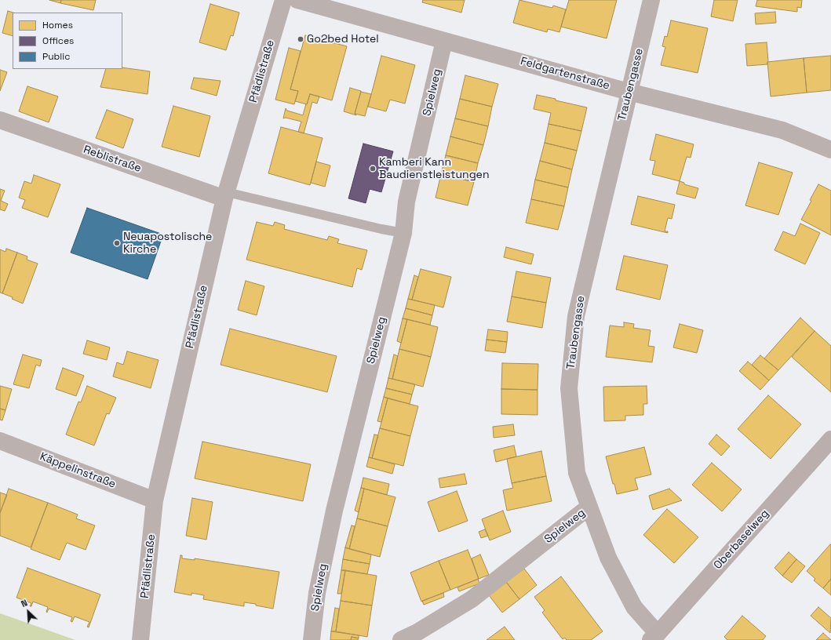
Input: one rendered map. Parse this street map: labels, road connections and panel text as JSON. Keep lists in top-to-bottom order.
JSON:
{
  "streets": {
    "street": [
      "Pfädlistraße",
      "Feldgartenstraße",
      "Traubengasse",
      "Spielweg",
      "Reblistraße",
      "Käppelinstraße",
      "Oberbaselweg"
    ]
  },
  "crossings": [
    ["Pfädlistraße", "Reblistraße"],
    ["Pfädlistraße", "Käppelinstraße"],
    ["Feldgartenstraße", "Traubengasse"],
    ["Feldgartenstraße", "Spielweg"],
    ["Traubengasse", "Spielweg"],
    ["Traubengasse", "Oberbaselweg"]
  ],
  "places": ["Go2bed Hotel", "Kamberi Kann Baudienstleistungen", "Neuapostolische Kirche"],
  "legend": ["Homes", "Offices", "Public"],
  "north": "top left"
}
